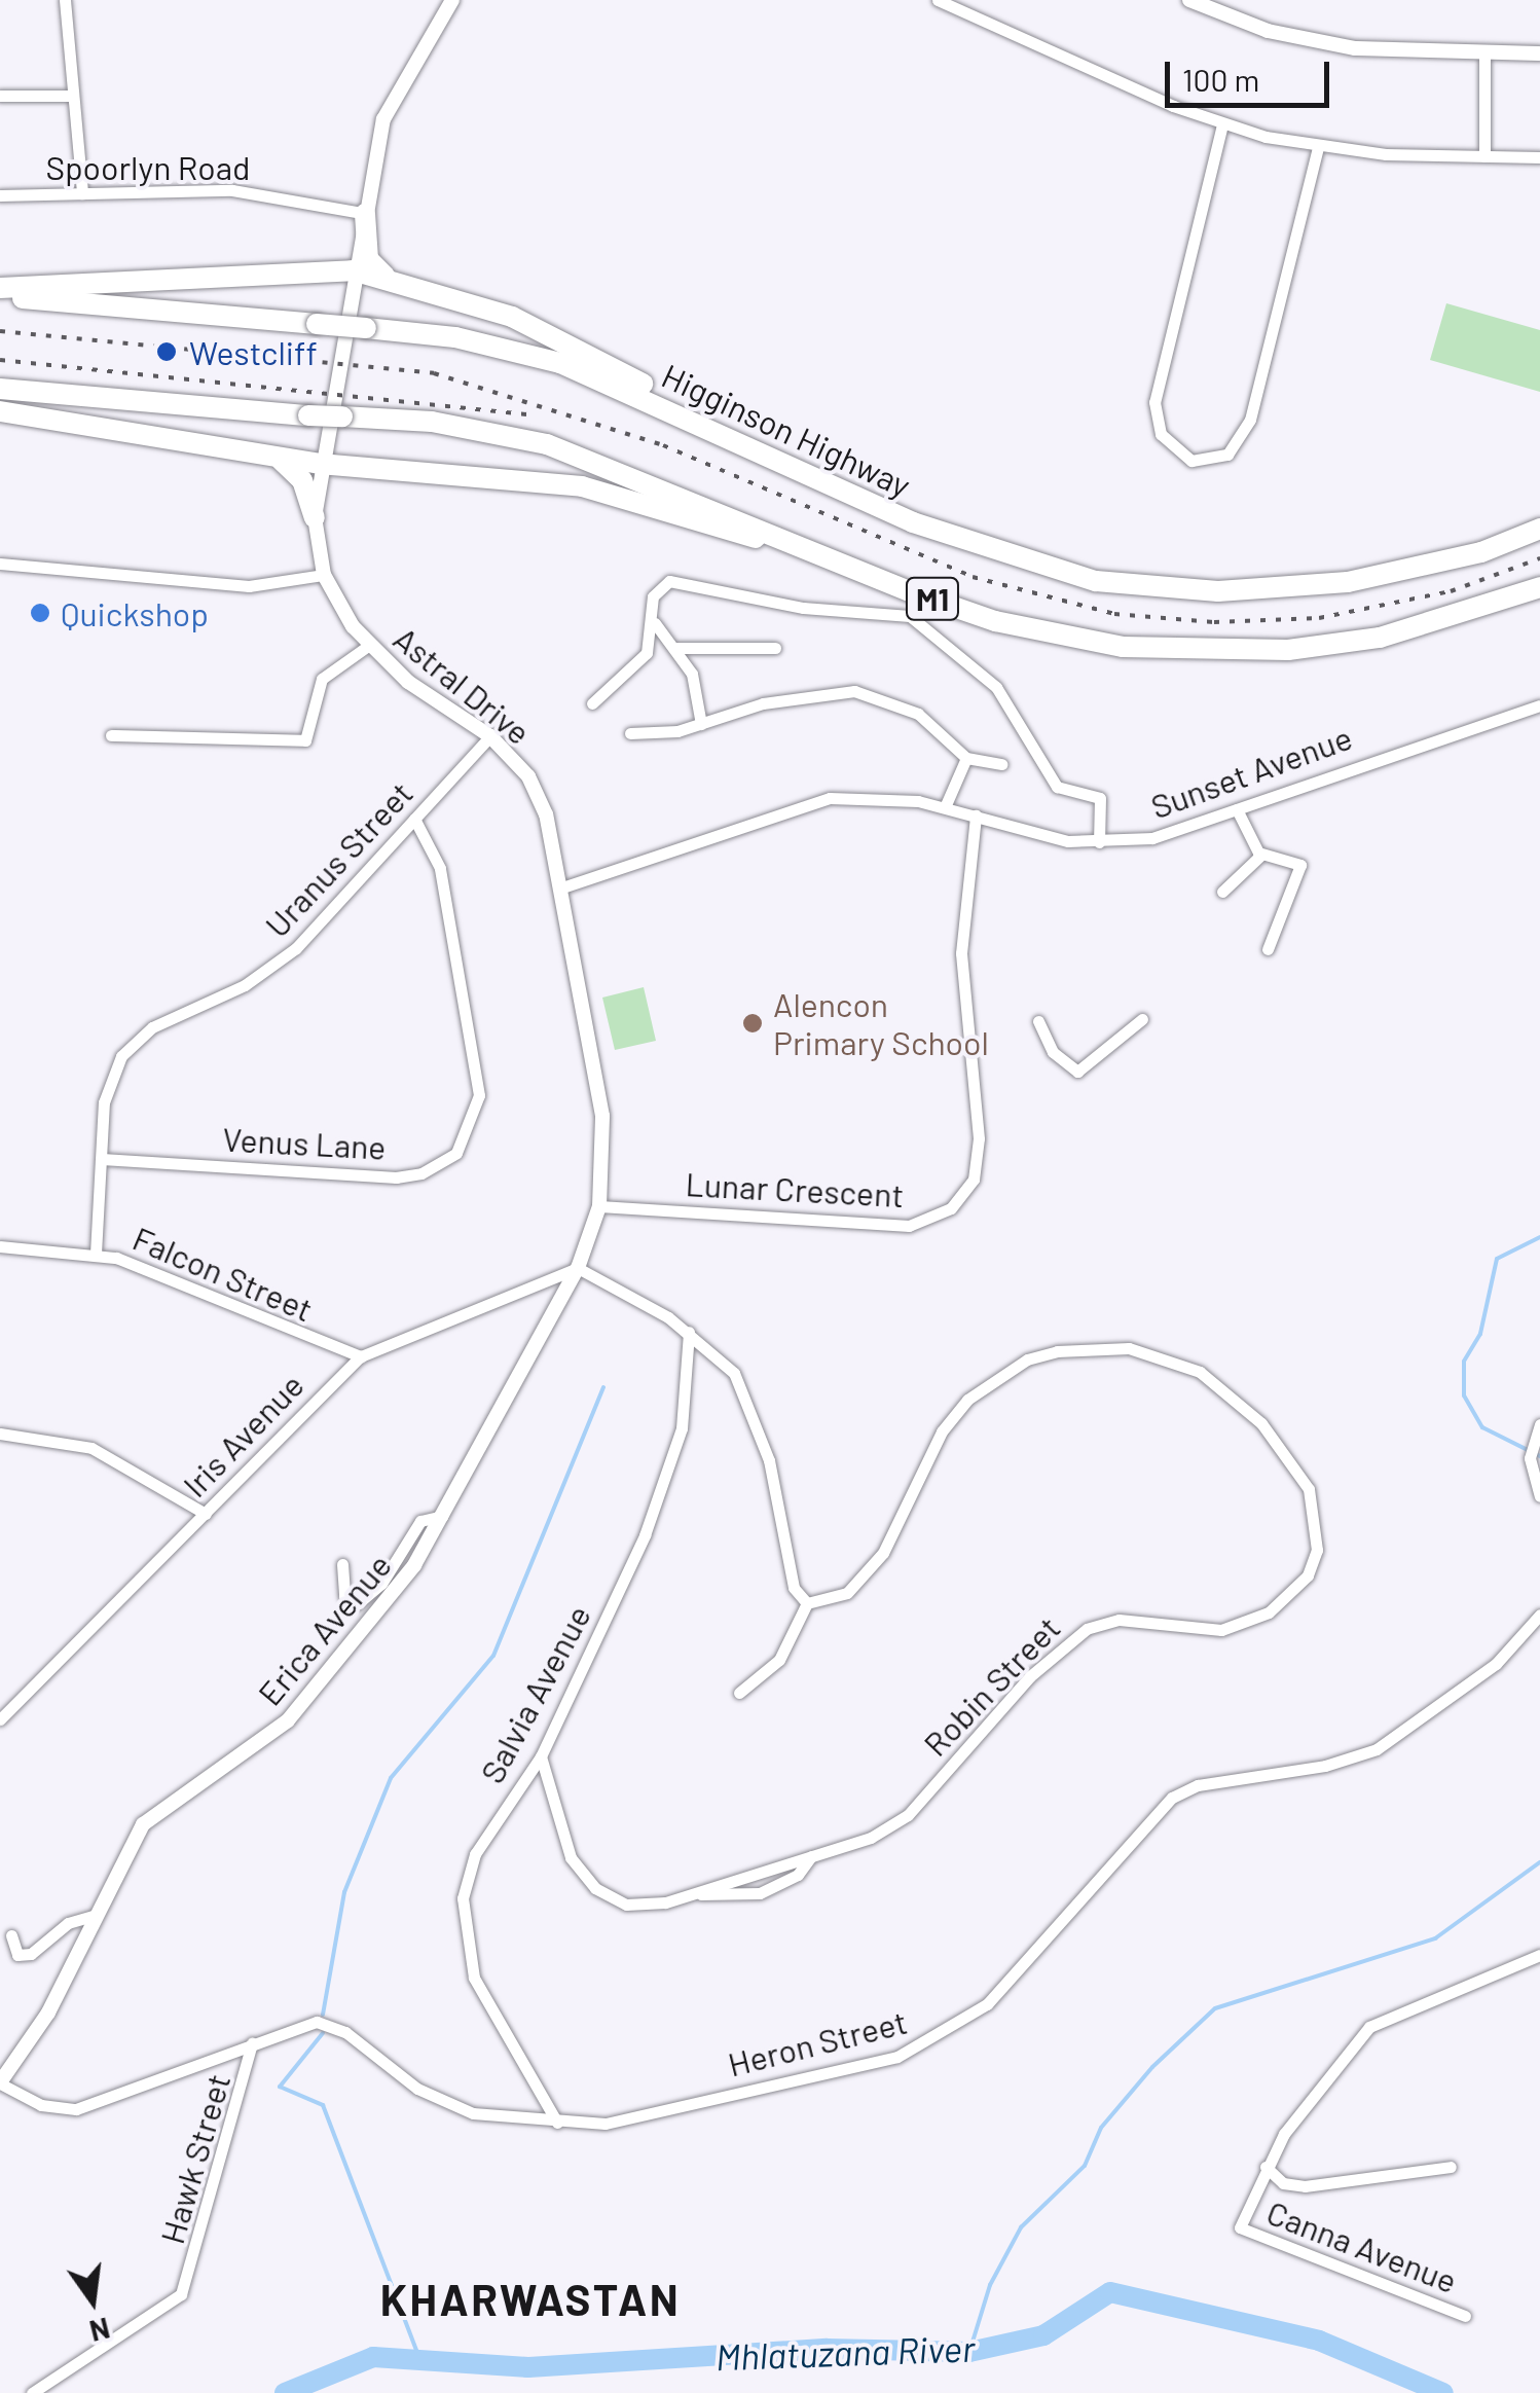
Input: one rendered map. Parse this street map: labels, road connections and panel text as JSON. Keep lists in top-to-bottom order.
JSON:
{
  "streets": {
    "highway": ["Higginson Highway", "M1"],
    "street": [
      "Spoorlyn Road",
      "Astral Drive",
      "Sunset Avenue",
      "Uranus Street",
      "Venus Lane",
      "Lunar Crescent",
      "Falcon Street",
      "Iris Avenue",
      "Erica Avenue",
      "Robin Street",
      "Salvia Avenue",
      "Heron Street",
      "Hawk Street",
      "Canna Avenue"
    ]
  },
  "crossings": [
    ["Spoorlyn Road", "Astral Drive"],
    ["Astral Drive", "Sunset Avenue"],
    ["Astral Drive", "Uranus Street"],
    ["Astral Drive", "Lunar Crescent"],
    ["Astral Drive", "Iris Avenue"],
    ["Astral Drive", "Erica Avenue"],
    ["Sunset Avenue", "Lunar Crescent"],
    ["Uranus Street", "Venus Lane"],
    ["Uranus Street", "Falcon Street"],
    ["Falcon Street", "Iris Avenue"],
    ["Iris Avenue", "Erica Avenue"],
    ["Erica Avenue", "Heron Street"],
    ["Robin Street", "Salvia Avenue"],
    ["Salvia Avenue", "Heron Street"],
    ["Heron Street", "Hawk Street"]
  ],
  "districts": ["KHARWASTAN"],
  "water": ["Mhlatuzana River"],
  "places": ["Westcliff", "Quickshop", "Alencon Primary School"],
  "scale_bar": "100 m",
  "north": "bottom"
}
